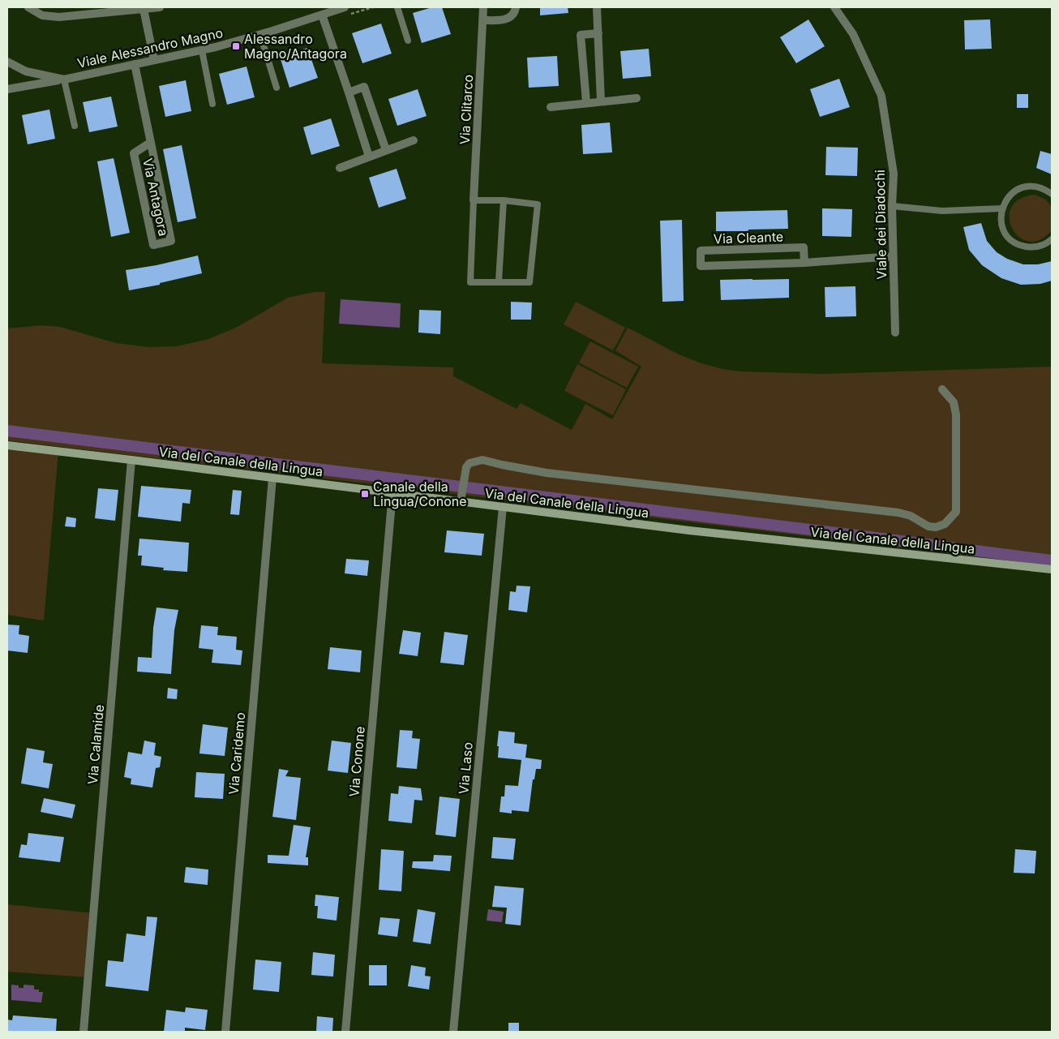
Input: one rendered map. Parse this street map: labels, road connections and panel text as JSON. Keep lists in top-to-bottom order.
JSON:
{
  "streets": {
    "street": [
      "Viale Alessandro Magno",
      "Via Clitarco",
      "Via Antagora",
      "Viale dei Diadochi",
      "Via Cleante",
      "Via del Canale della Lingua",
      "Via Calamide",
      "Via Caridemo",
      "Via Conone",
      "Via Laso"
    ]
  },
  "crossings": [
    ["Viale Alessandro Magno", "Via Antagora"],
    ["Viale dei Diadochi", "Via Cleante"],
    ["Via del Canale della Lingua", "Via Calamide"],
    ["Via del Canale della Lingua", "Via Caridemo"],
    ["Via del Canale della Lingua", "Via Conone"],
    ["Via del Canale della Lingua", "Via Laso"]
  ],
  "places": {
    "transit": ["Alessandro Magno/Antagora", "Canale della Lingua/Conone"]
  }
}
